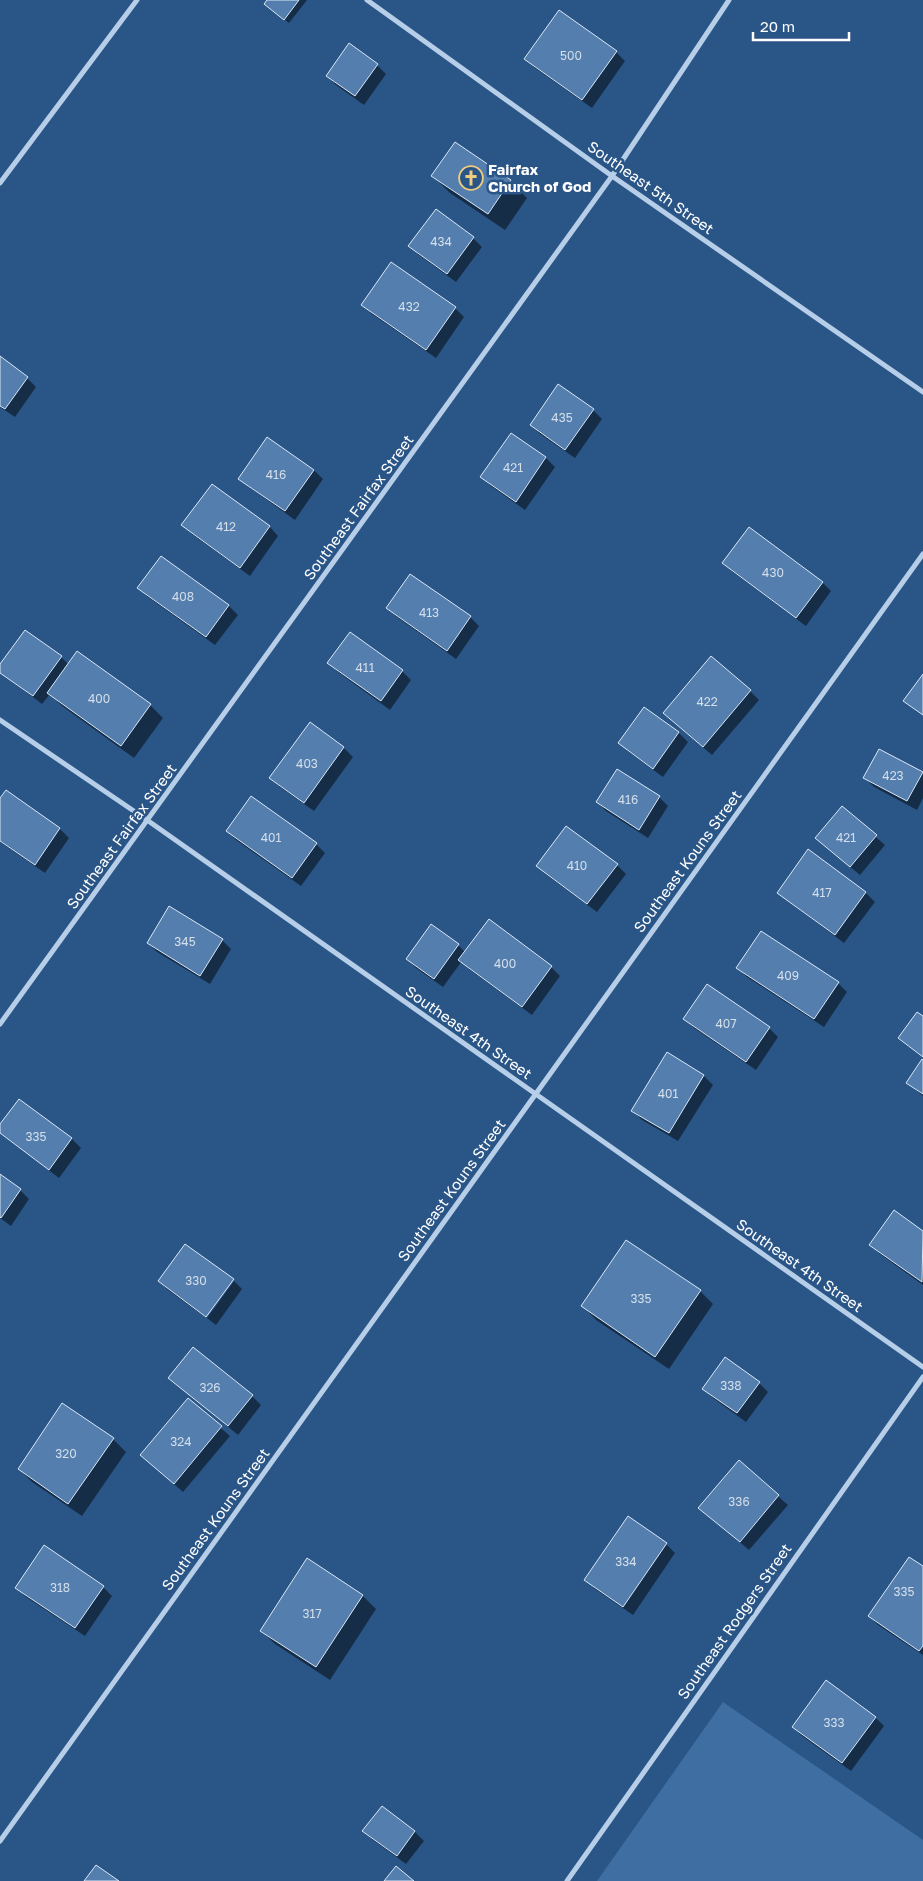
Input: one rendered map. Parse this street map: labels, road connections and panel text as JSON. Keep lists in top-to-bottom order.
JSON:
{
  "streets": {
    "street": [
      "Southeast 5th Street",
      "Southeast Fairfax Street",
      "Southeast Kouns Street",
      "Southeast 4th Street",
      "Southeast Rodgers Street"
    ]
  },
  "crossings": [
    ["Southeast 5th Street", "Southeast Fairfax Street"],
    ["Southeast Fairfax Street", "Southeast 4th Street"],
    ["Southeast Kouns Street", "Southeast 4th Street"]
  ],
  "places": {
    "church": ["Fairfax Church of God"]
  },
  "house_numbers": [
    "500",
    "434",
    "432",
    "435",
    "421",
    "416",
    "412",
    "430",
    "408",
    "413",
    "411",
    "400",
    "422",
    "403",
    "423",
    "416",
    "401",
    "421",
    "410",
    "417",
    "345",
    "400",
    "409",
    "407",
    "401",
    "335",
    "330",
    "335",
    "338",
    "326",
    "324",
    "320",
    "336",
    "334",
    "318",
    "335",
    "317",
    "333"
  ],
  "scale_bar": "20 m"
}
